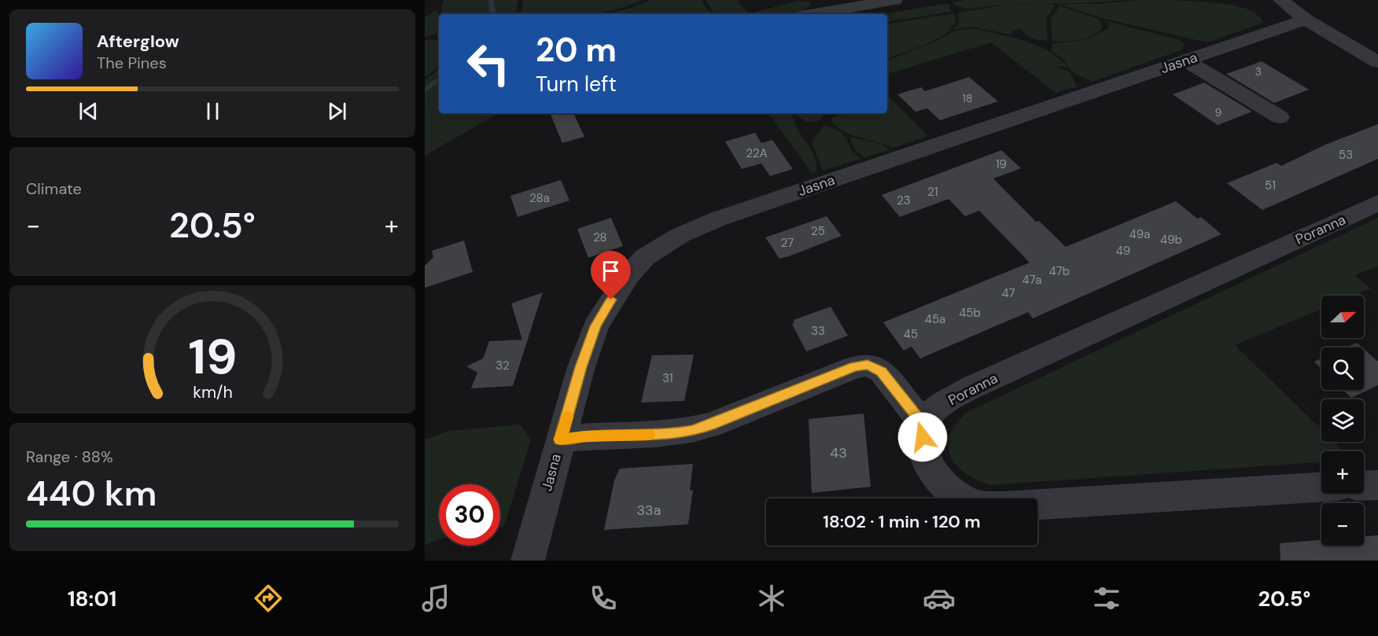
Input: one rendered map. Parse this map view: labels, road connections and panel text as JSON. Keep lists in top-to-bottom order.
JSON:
{
  "streets": {
    "street": ["Jasna", "Poranna"]
  },
  "house_numbers": [
    "3",
    "18",
    "9",
    "22A",
    "53",
    "19",
    "51",
    "21",
    "28a",
    "23",
    "25",
    "49a",
    "28",
    "49b",
    "27",
    "49",
    "47b",
    "47a",
    "47",
    "45b",
    "45a",
    "33",
    "45",
    "32",
    "31",
    "43",
    "33a"
  ],
  "north": "right",
  "page": {
    "turn": ["20 m", "Turn left"],
    "song": ["Afterglow", "The Pines"],
    "tile": [
      "Climate",
      ["Range · 88%", "440 km"]
    ],
    "heat": ["−", "20.5°", "+"],
    "map_buttons": ["+", "−"],
    "limit": "30",
    "trip": "18:02 · 1 min · 120 m",
    "tabs": ["18:01", "20.5°"],
    "gauge": ["19", "km/h"]
  }
}
